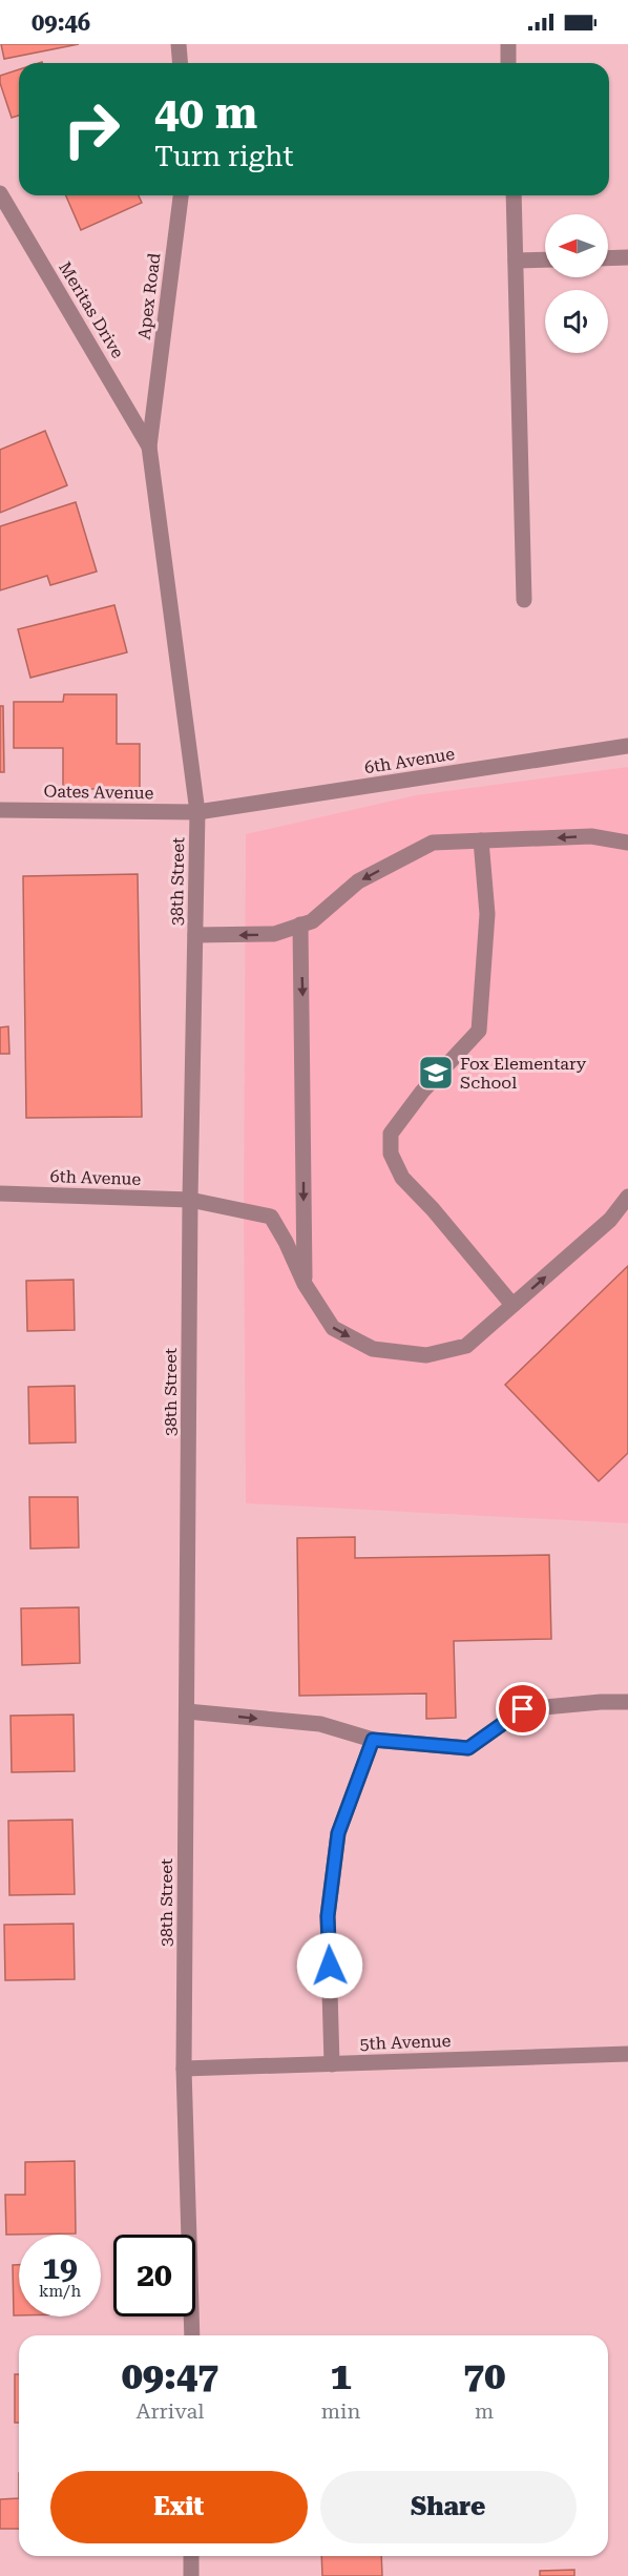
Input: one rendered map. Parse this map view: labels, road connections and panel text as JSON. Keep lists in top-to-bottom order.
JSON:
{
  "streets": {
    "street": [
      "Apex Road",
      "Meritas Drive",
      "6th Avenue",
      "Oates Avenue",
      "38th Street",
      "5th Avenue"
    ]
  },
  "crossings": [
    ["Apex Road", "Meritas Drive"],
    ["Apex Road", "38th Street"],
    ["Meritas Drive", "38th Street"],
    ["6th Avenue", "Oates Avenue"],
    ["6th Avenue", "38th Street"],
    ["Oates Avenue", "38th Street"],
    ["38th Street", "5th Avenue"]
  ],
  "places": {
    "school or university": ["Fox Elementary School"]
  },
  "north": "left",
  "page": {
    "status": "09:46",
    "turn": ["40 m", "Turn right"],
    "speed": "19 km/h",
    "limit": "20",
    "eta": [
      "09:47",
      "Arrival",
      "1",
      "min",
      "70",
      "m"
    ],
    "buttons": ["Exit", "Share"]
  }
}
